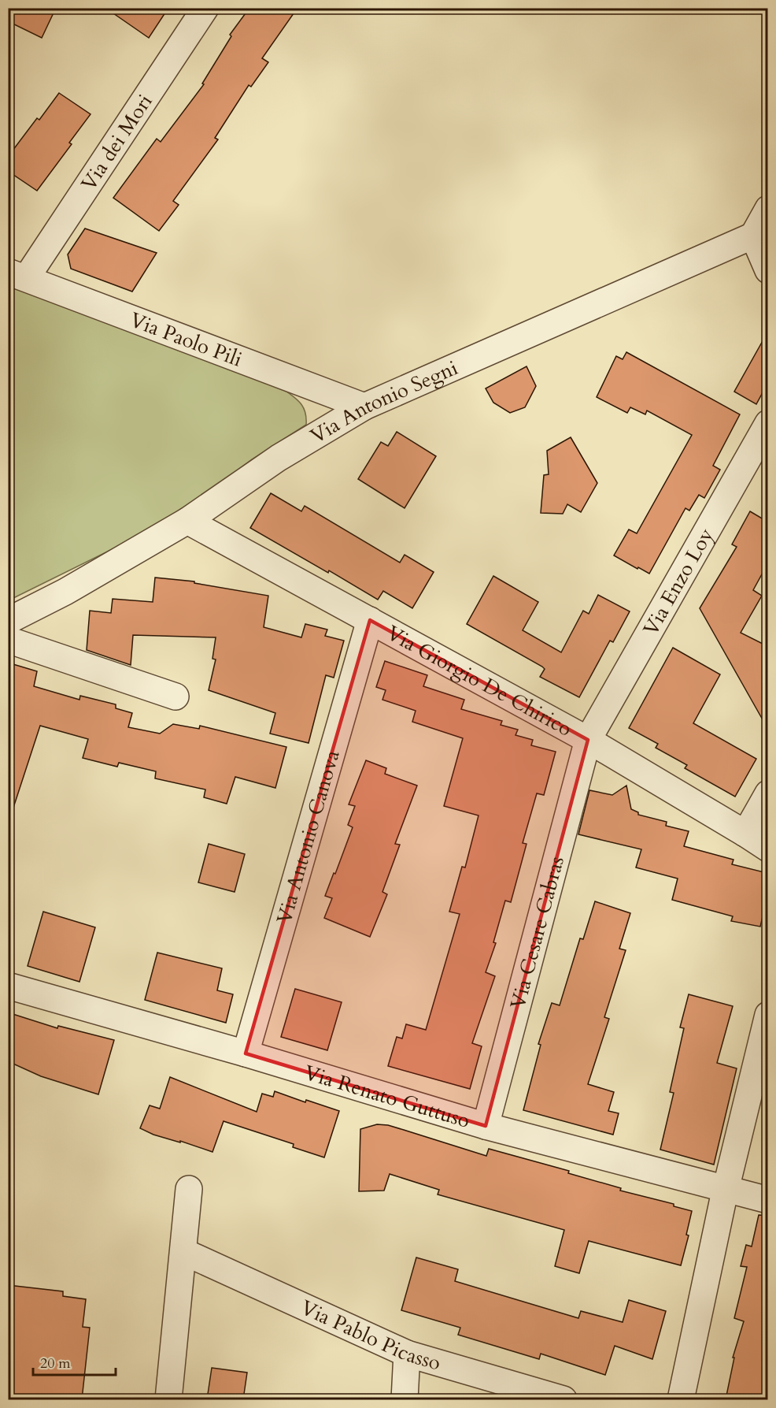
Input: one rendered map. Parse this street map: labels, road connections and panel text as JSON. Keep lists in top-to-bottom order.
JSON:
{
  "streets": {
    "street": [
      "Via dei Mori",
      "Via Paolo Pili",
      "Via Antonio Segni",
      "Via Enzo Loy",
      "Via Giorgio De Chirico",
      "Via Antonio Canova",
      "Via Cesare Cabras",
      "Via Renato Guttuso",
      "Via Pablo Picasso"
    ]
  },
  "crossings": [
    ["Via dei Mori", "Via Paolo Pili"],
    ["Via Paolo Pili", "Via Antonio Segni"],
    ["Via Antonio Segni", "Via Giorgio De Chirico"],
    ["Via Enzo Loy", "Via Giorgio De Chirico"],
    ["Via Enzo Loy", "Via Cesare Cabras"],
    ["Via Giorgio De Chirico", "Via Antonio Canova"],
    ["Via Giorgio De Chirico", "Via Cesare Cabras"],
    ["Via Antonio Canova", "Via Renato Guttuso"],
    ["Via Cesare Cabras", "Via Renato Guttuso"]
  ],
  "scale_bar": "20 m"
}
